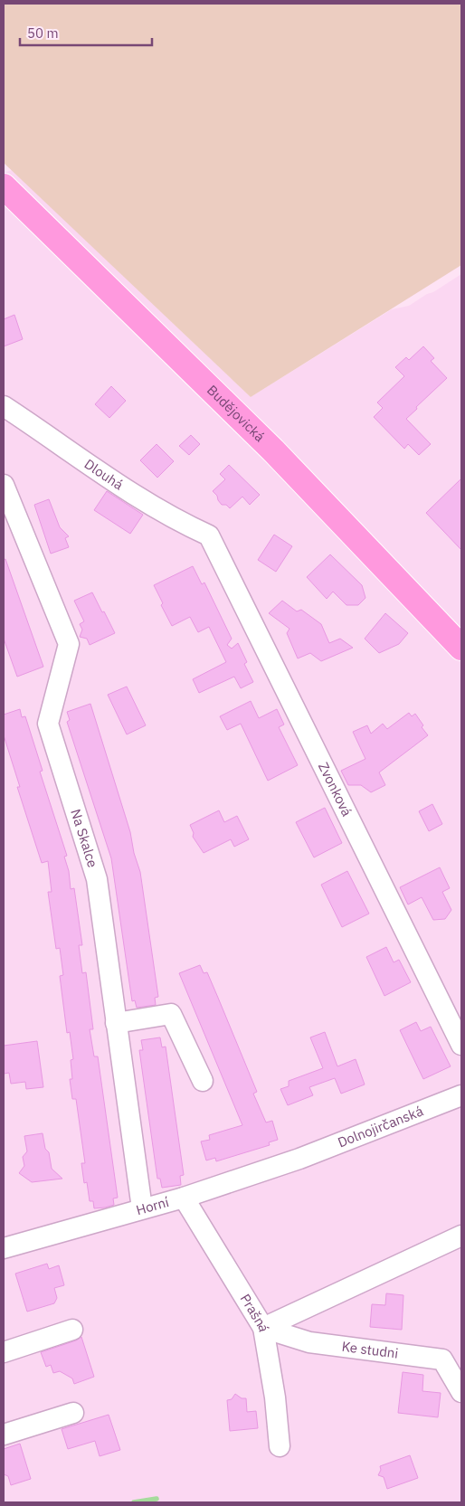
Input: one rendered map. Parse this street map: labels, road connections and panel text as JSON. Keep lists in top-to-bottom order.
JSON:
{
  "streets": {
    "main road": ["Budějovická"],
    "street": [
      "Dlouhá",
      "Zvonková",
      "Na Skalce",
      "Dolnojirčanská",
      "Horní",
      "Prašná",
      "Ke studni"
    ]
  },
  "crossings": [
    ["Dlouhá", "Zvonková"],
    ["Na Skalce", "Horní"],
    ["Dolnojirčanská", "Horní"],
    ["Horní", "Prašná"],
    ["Prašná", "Ke studni"]
  ],
  "scale_bar": "50 m"
}
